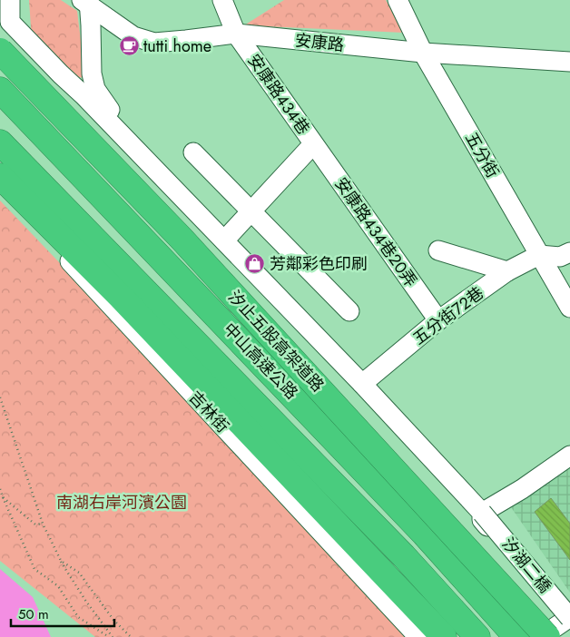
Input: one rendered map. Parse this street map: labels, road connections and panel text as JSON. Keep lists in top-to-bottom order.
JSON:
{
  "streets": {
    "highway": ["汐止五股高架道路", "中山高速公路"],
    "street": [
      "安康路",
      "安康路434巷",
      "五分街",
      "安康路434巷20弄",
      "五分街72巷",
      "吉林街",
      "汐湖二橋"
    ]
  },
  "crossings": [
    ["安康路", "安康路434巷"],
    ["安康路", "五分街"],
    ["安康路434巷", "安康路434巷20弄"],
    ["安康路434巷", "汐湖二橋"],
    ["五分街", "五分街72巷"],
    ["安康路434巷20弄", "五分街72巷"],
    ["五分街72巷", "汐湖二橋"]
  ],
  "parks": ["南湖右岸河濱公園"],
  "places": {
    "cafe": ["tutti home"],
    "shop": ["芳鄰彩色印刷"]
  },
  "scale_bar": "50 m"
}
